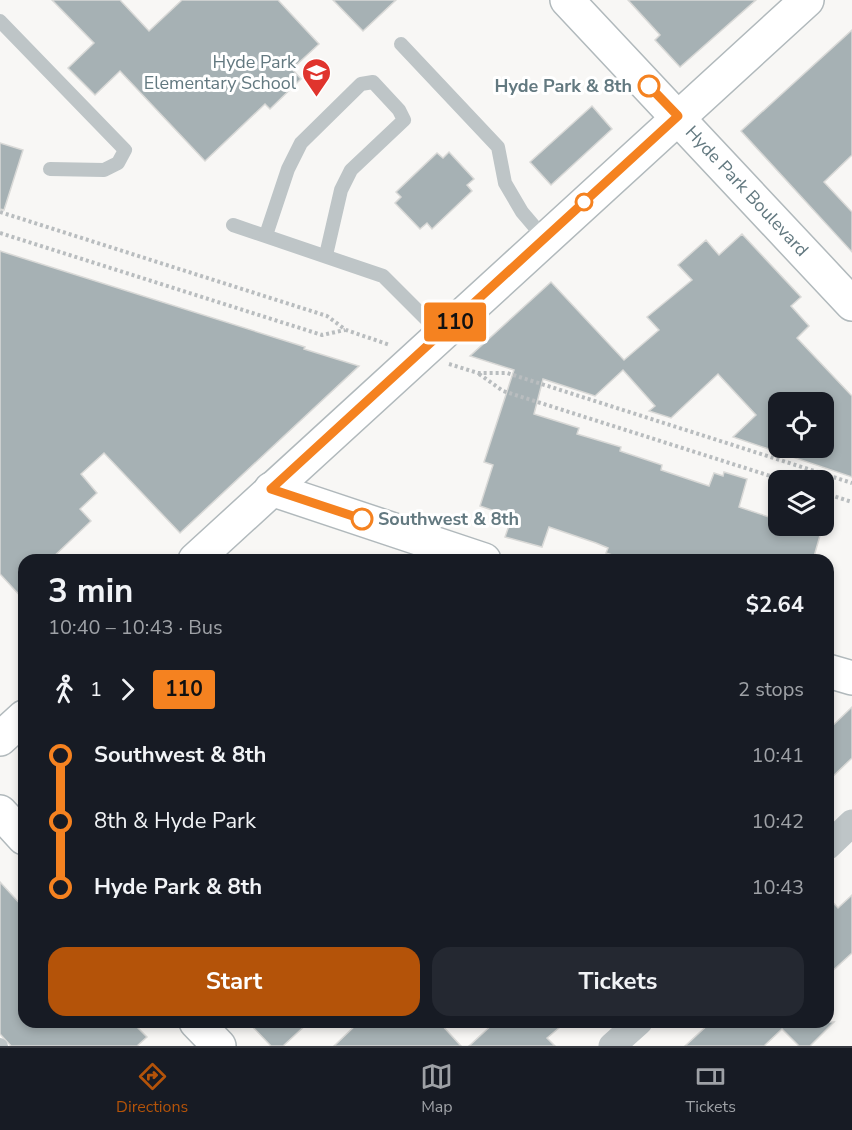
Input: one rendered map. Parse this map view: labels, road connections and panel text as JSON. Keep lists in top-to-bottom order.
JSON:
{
  "streets": {
    "street": ["Hyde Park Boulevard"]
  },
  "places": {
    "other": ["Hyde Park & 8th", "Southwest & 8th"],
    "school or university": ["Hyde Park Elementary School"]
  },
  "lines": ["bus line 110"],
  "page": {
    "on_map": "110",
    "heading": ["3 min", "10:40 – 10:43 · Bus", "$2.64"],
    "legs": ["1", "110", "2 stops"],
    "list": [
      {
        "name": "Southwest & 8th",
        "value": "10:41"
      },
      {
        "name": "8th & Hyde Park",
        "value": "10:42"
      },
      {
        "name": "Hyde Park & 8th",
        "value": "10:43"
      }
    ],
    "buttons": ["Start", "Tickets"],
    "tabs": ["Directions", "Map", "Tickets"]
  }
}
